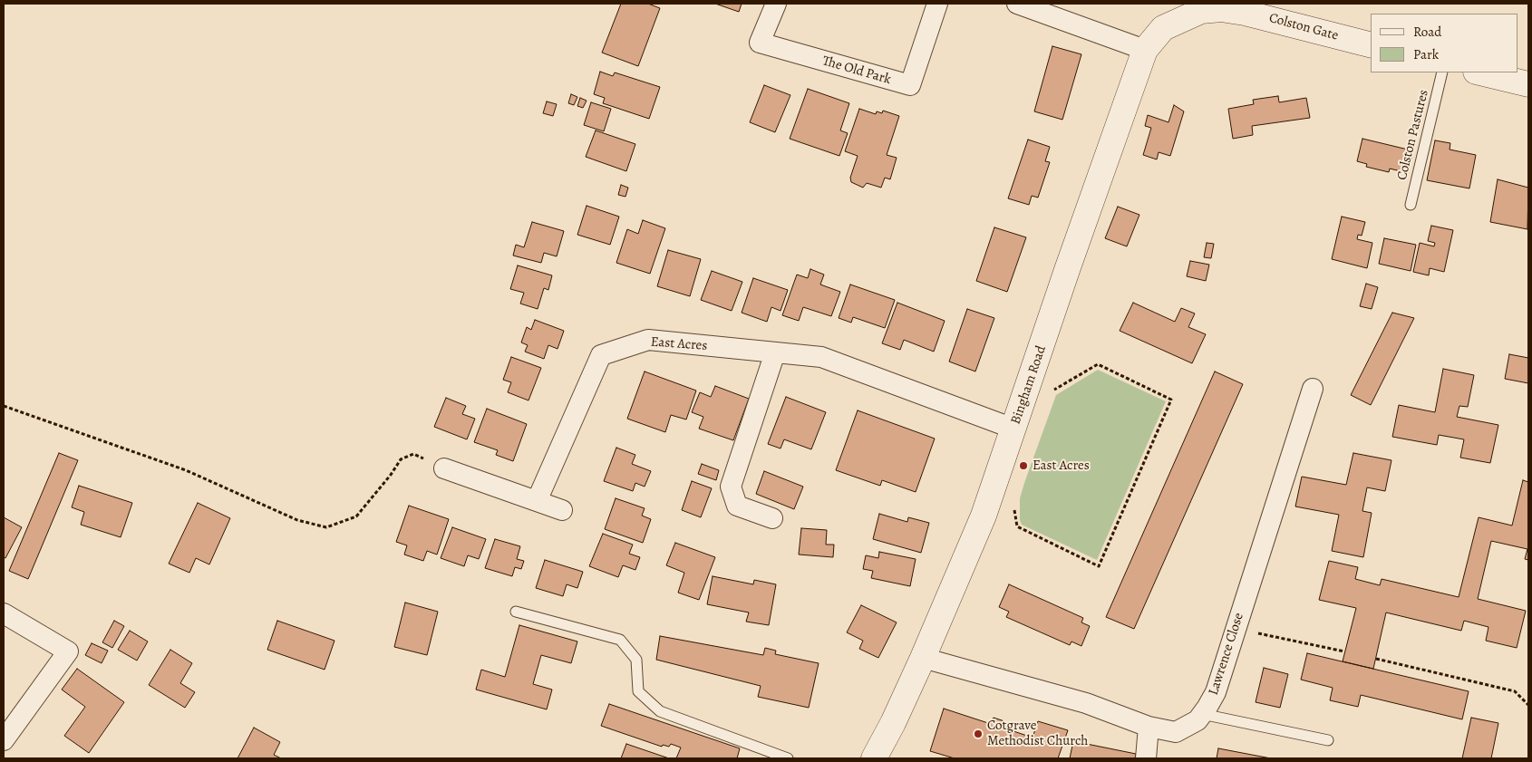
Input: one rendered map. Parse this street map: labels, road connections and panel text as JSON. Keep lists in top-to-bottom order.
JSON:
{
  "streets": {
    "street": [
      "Colston Gate",
      "The Old Park",
      "East Acres",
      "Bingham Road",
      "Lawrence Close"
    ],
    "lane": ["Colston Pastures"]
  },
  "crossings": [
    ["Colston Gate", "Bingham Road"],
    ["East Acres", "Bingham Road"],
    ["Bingham Road", "Lawrence Close"]
  ],
  "places": ["East Acres", "Cotgrave Methodist Church"],
  "legend": ["Road", "Park"]
}
